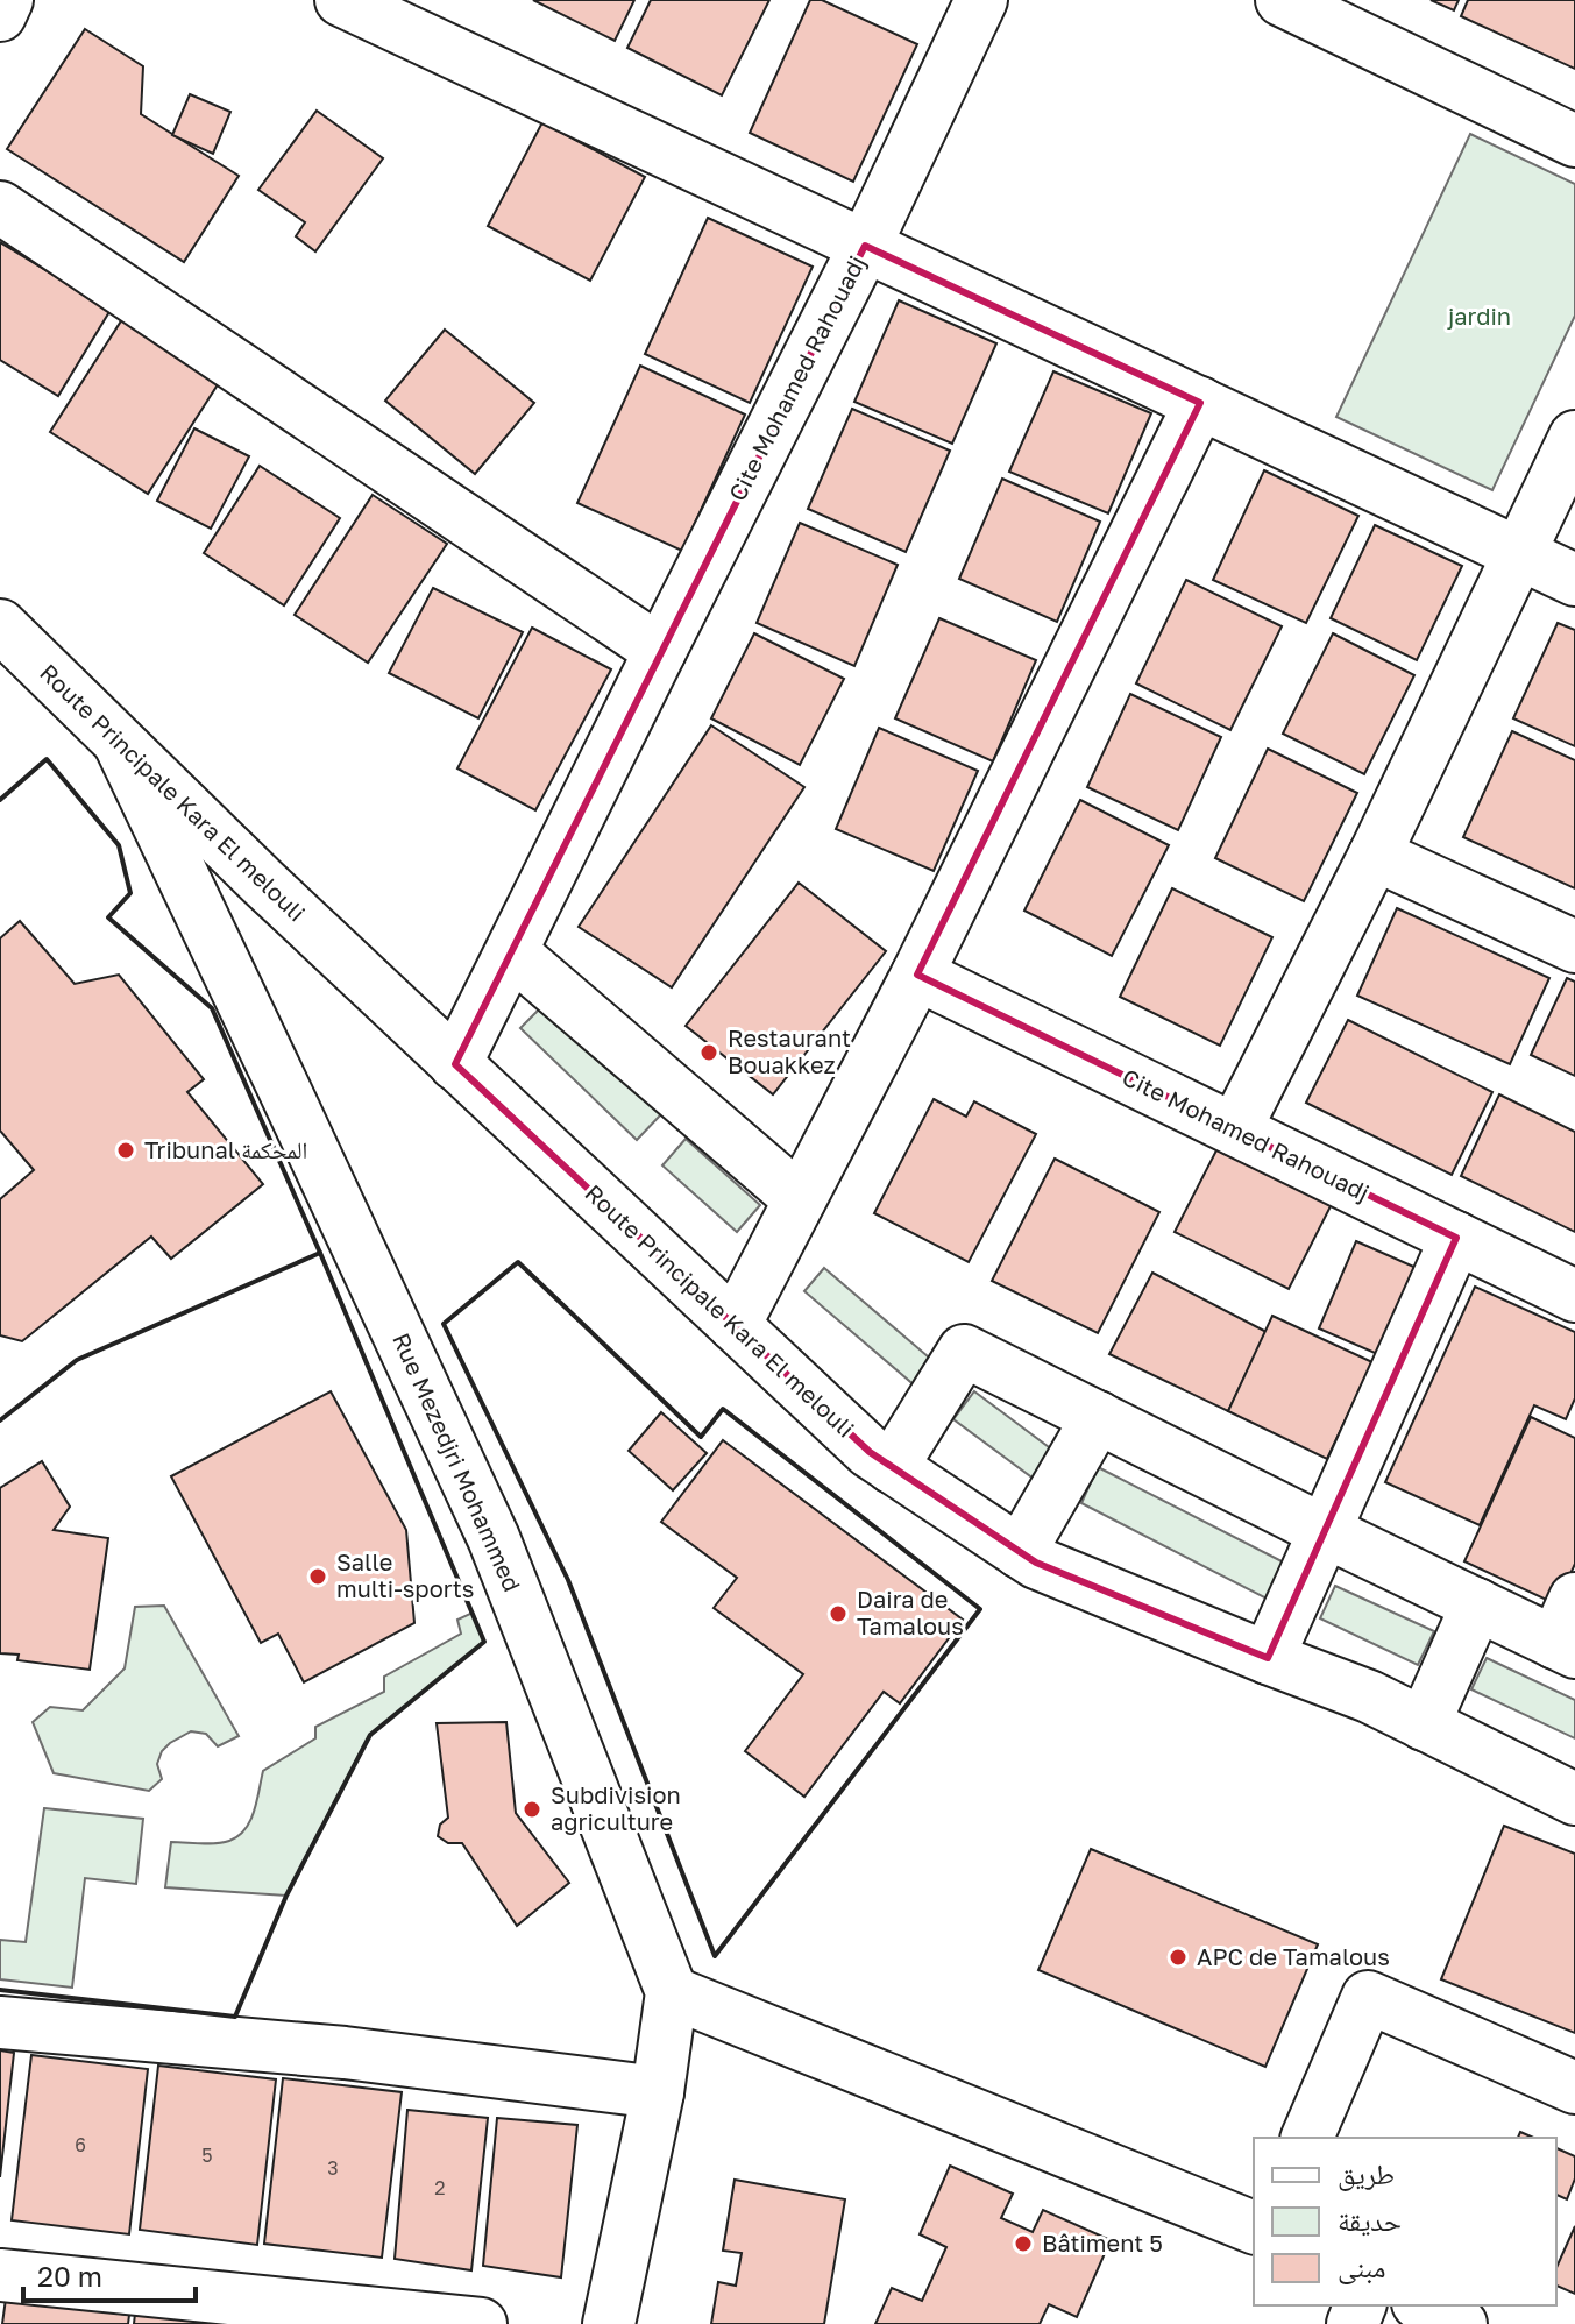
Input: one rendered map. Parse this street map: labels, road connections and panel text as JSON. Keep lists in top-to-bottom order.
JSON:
{
  "streets": {
    "street": ["Cite Mohamed Rahouadj", "Route Principale Kara El melouli", "Rue Mezedjri Mohammed"]
  },
  "crossings": [
    ["Cite Mohamed Rahouadj", "Route Principale Kara El melouli"],
    ["Route Principale Kara El melouli", "Rue Mezedjri Mohammed"]
  ],
  "parks": ["jardin"],
  "places": [
    "Restaurant Bouakkez",
    "Tribunal المحكمة",
    "Salle multi-sports",
    "Daira de Tamalous",
    "Subdivision agriculture",
    "APC de Tamalous",
    "Bâtiment 5"
  ],
  "house_numbers": [
    "6",
    "5",
    "3",
    "2"
  ],
  "legend": ["طريق", "حديقة", "مبنى"],
  "scale_bar": "20 m"
}
